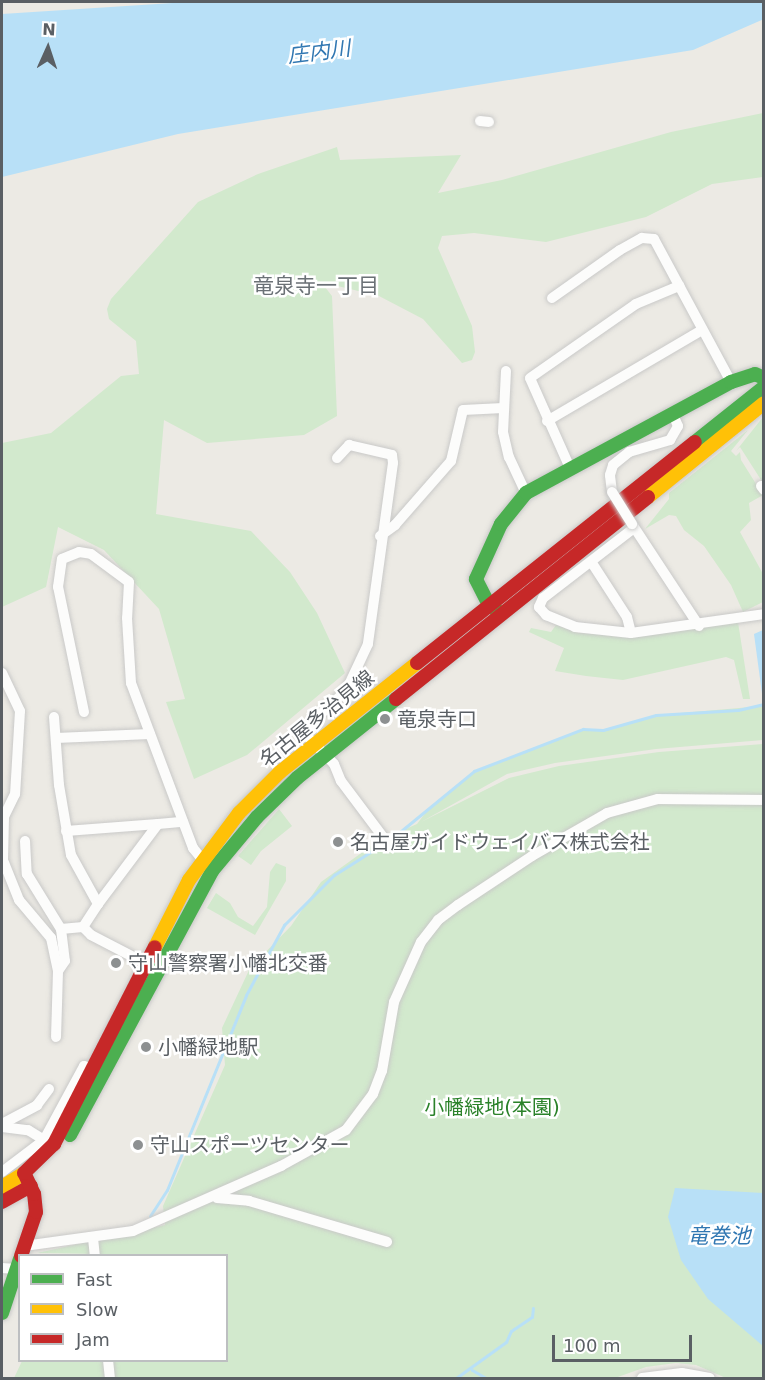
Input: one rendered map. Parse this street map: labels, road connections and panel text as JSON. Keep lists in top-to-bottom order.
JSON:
{
  "streets": {
    "main road": ["名古屋多治見線"]
  },
  "districts": ["竜泉寺一丁目"],
  "water": ["庄内川", "竜巻池"],
  "parks": ["小幡緑地(本園)"],
  "places": [
    "竜泉寺口",
    "名古屋ガイドウェイバス株式会社",
    "守山警察署小幡北交番",
    "小幡緑地駅",
    "守山スポーツセンター"
  ],
  "legend": ["Fast", "Slow", "Jam"],
  "scale_bar": "100 m",
  "north": "top"
}
